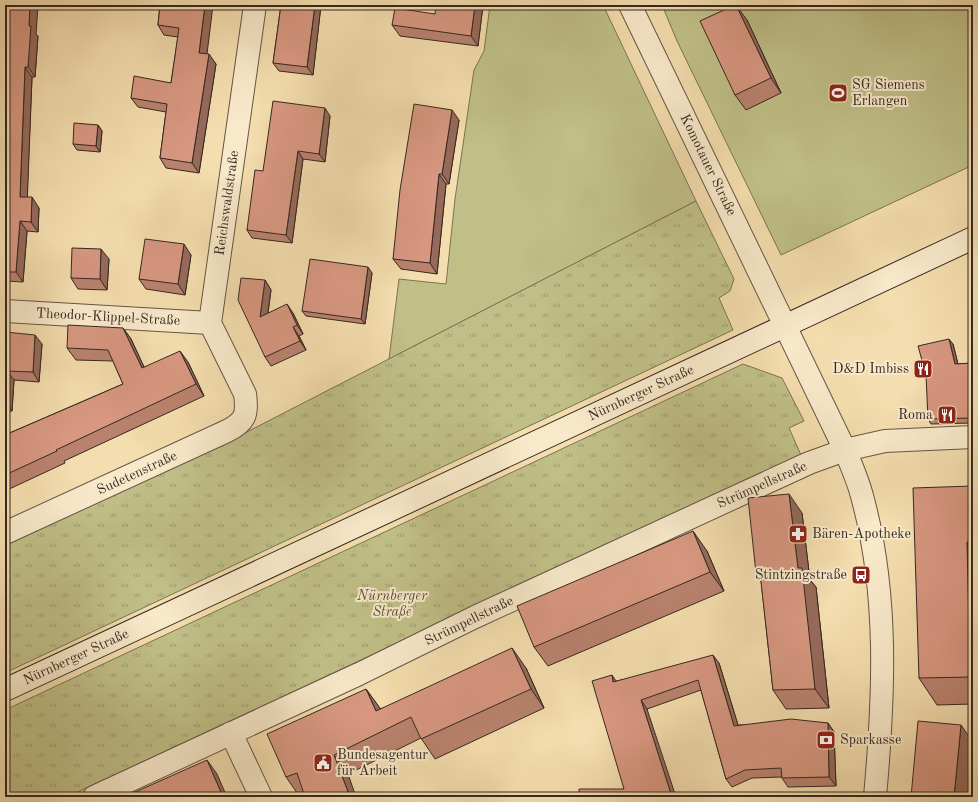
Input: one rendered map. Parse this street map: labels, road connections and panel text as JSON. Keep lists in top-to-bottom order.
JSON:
{
  "streets": {
    "street": [
      "Komotauer Straße",
      "Reichswaldstraße",
      "Theodor-Klippel-Straße",
      "Nürnberger Straße",
      "Sudetenstraße",
      "Strümpellstraße"
    ]
  },
  "crossings": [
    ["Komotauer Straße", "Nürnberger Straße"],
    ["Reichswaldstraße", "Theodor-Klippel-Straße"],
    ["Reichswaldstraße", "Sudetenstraße"],
    ["Theodor-Klippel-Straße", "Sudetenstraße"]
  ],
  "parks": ["Nürnberger Straße"],
  "places": {
    "sports": ["SG Siemens Erlangen"],
    "restaurant": ["D&D Imbiss", "Roma"],
    "pharmacy": ["Bären-Apotheke"],
    "bus stop": ["Stintzingstraße"],
    "bank": ["Sparkasse"],
    "public building": ["Bundesagentur für Arbeit"]
  }
}
